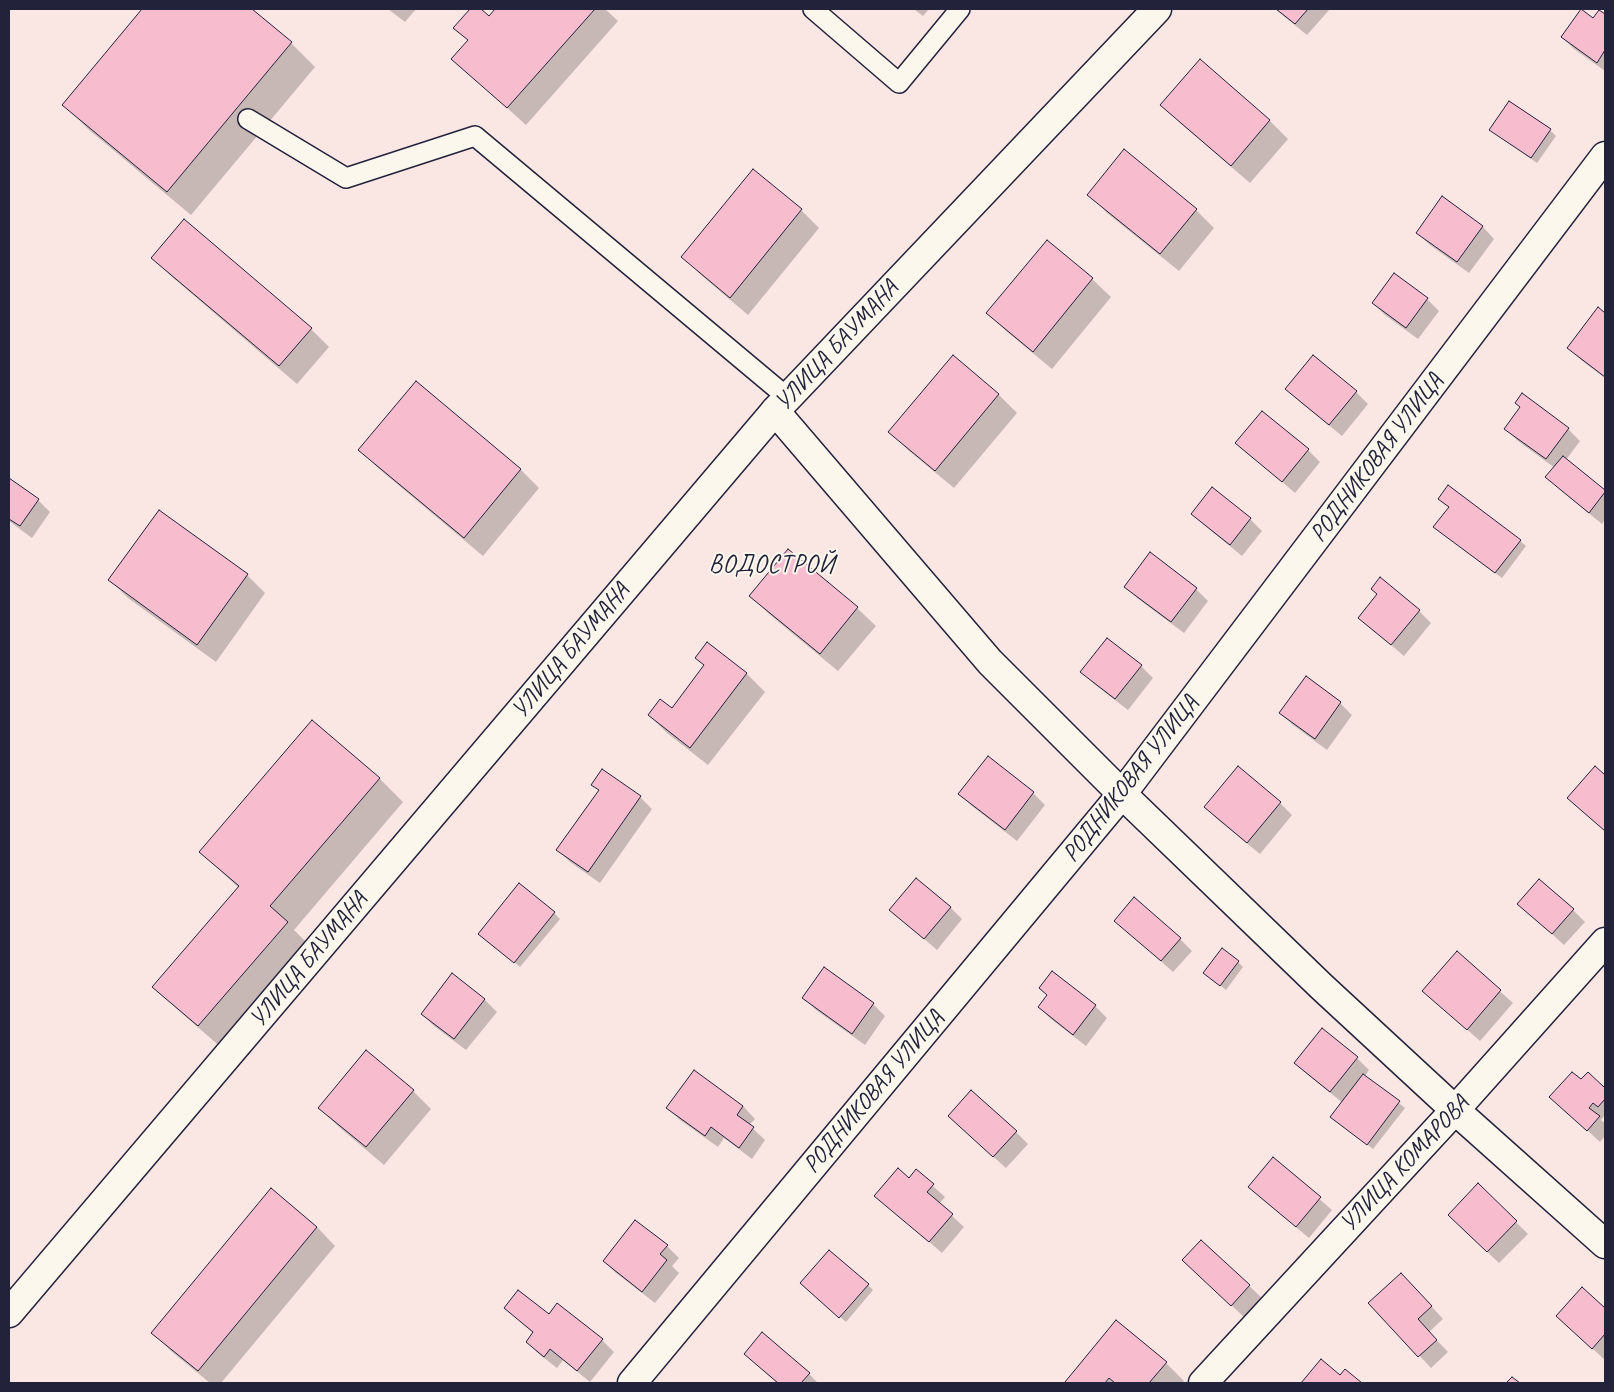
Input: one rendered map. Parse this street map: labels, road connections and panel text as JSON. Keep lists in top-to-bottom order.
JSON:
{
  "streets": {
    "street": ["УЛИЦА БАУМАНА", "РОДНИКОВАЯ УЛИЦА", "УЛИЦА КОМАРОВА"]
  },
  "districts": ["ВОДОСТРОЙ"]
}
